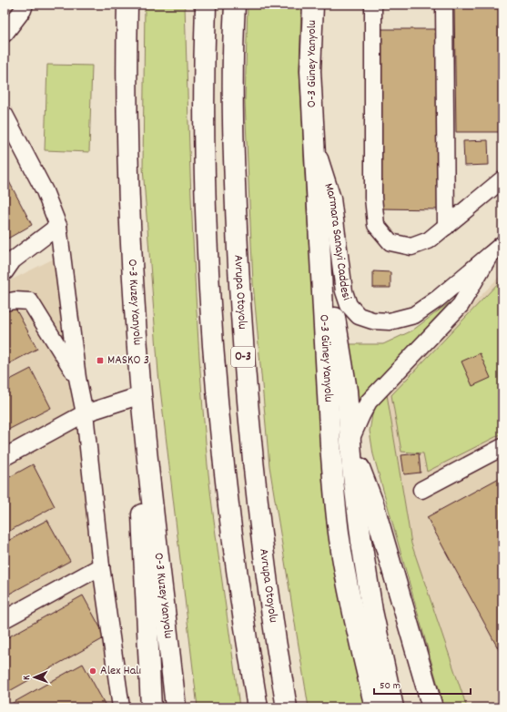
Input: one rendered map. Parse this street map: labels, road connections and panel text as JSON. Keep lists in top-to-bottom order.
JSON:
{
  "streets": {
    "main road": [
      "O-3 Güney Yanyolu",
      "Avrupa Otoyolu",
      "O-3 Kuzey Yanyolu",
      "O-3"
    ],
    "street": ["Marmara Sanayi Caddesi"]
  },
  "crossings": [
    ["O-3 Güney Yanyolu", "Marmara Sanayi Caddesi"]
  ],
  "places": {
    "transit": ["MASKO 3"],
    "other": ["Alex Halı"]
  },
  "scale_bar": "50 m",
  "north": "left"
}
